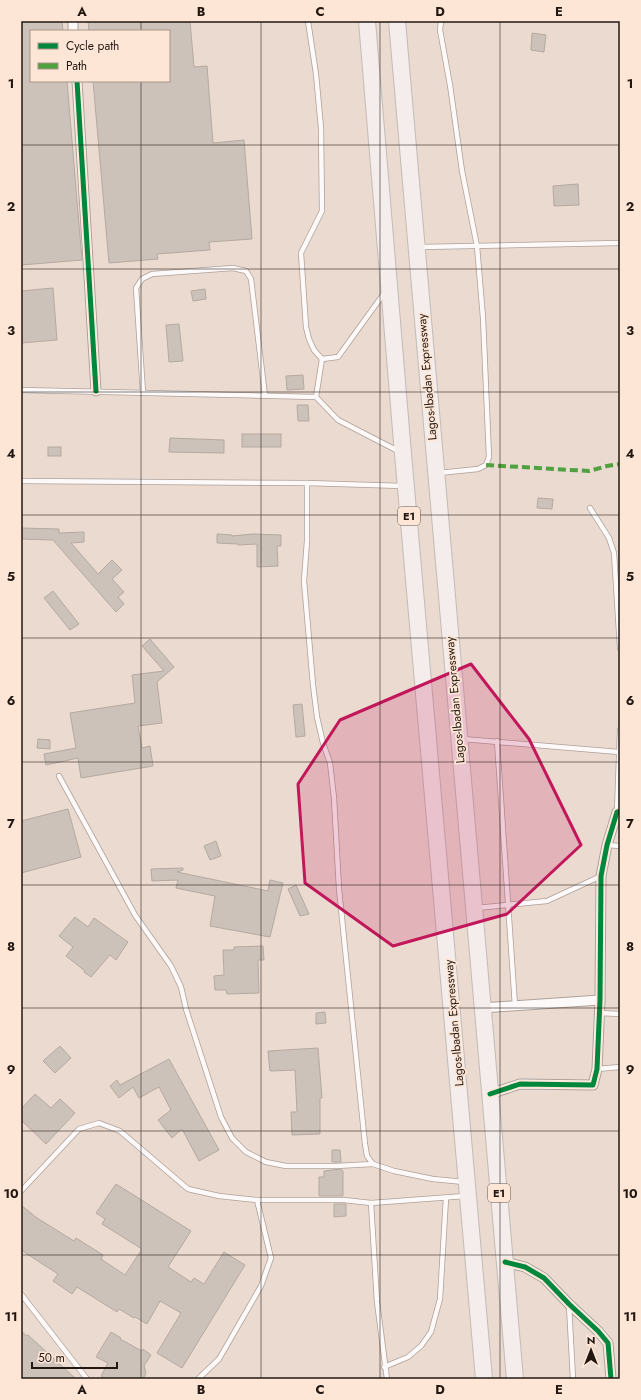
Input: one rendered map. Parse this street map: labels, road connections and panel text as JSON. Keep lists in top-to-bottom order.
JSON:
{
  "streets": {
    "highway": ["Lagos-Ibadan Expressway", "E1"]
  },
  "legend": ["Cycle path", "Path"],
  "scale_bar": "50 m",
  "north": "top",
  "grid": {
    "columns": [
      "A",
      "B",
      "C",
      "D",
      "E"
    ],
    "rows": [
      "1",
      "2",
      "3",
      "4",
      "5",
      "6",
      "7",
      "8",
      "9",
      "10",
      "11"
    ]
  }
}
